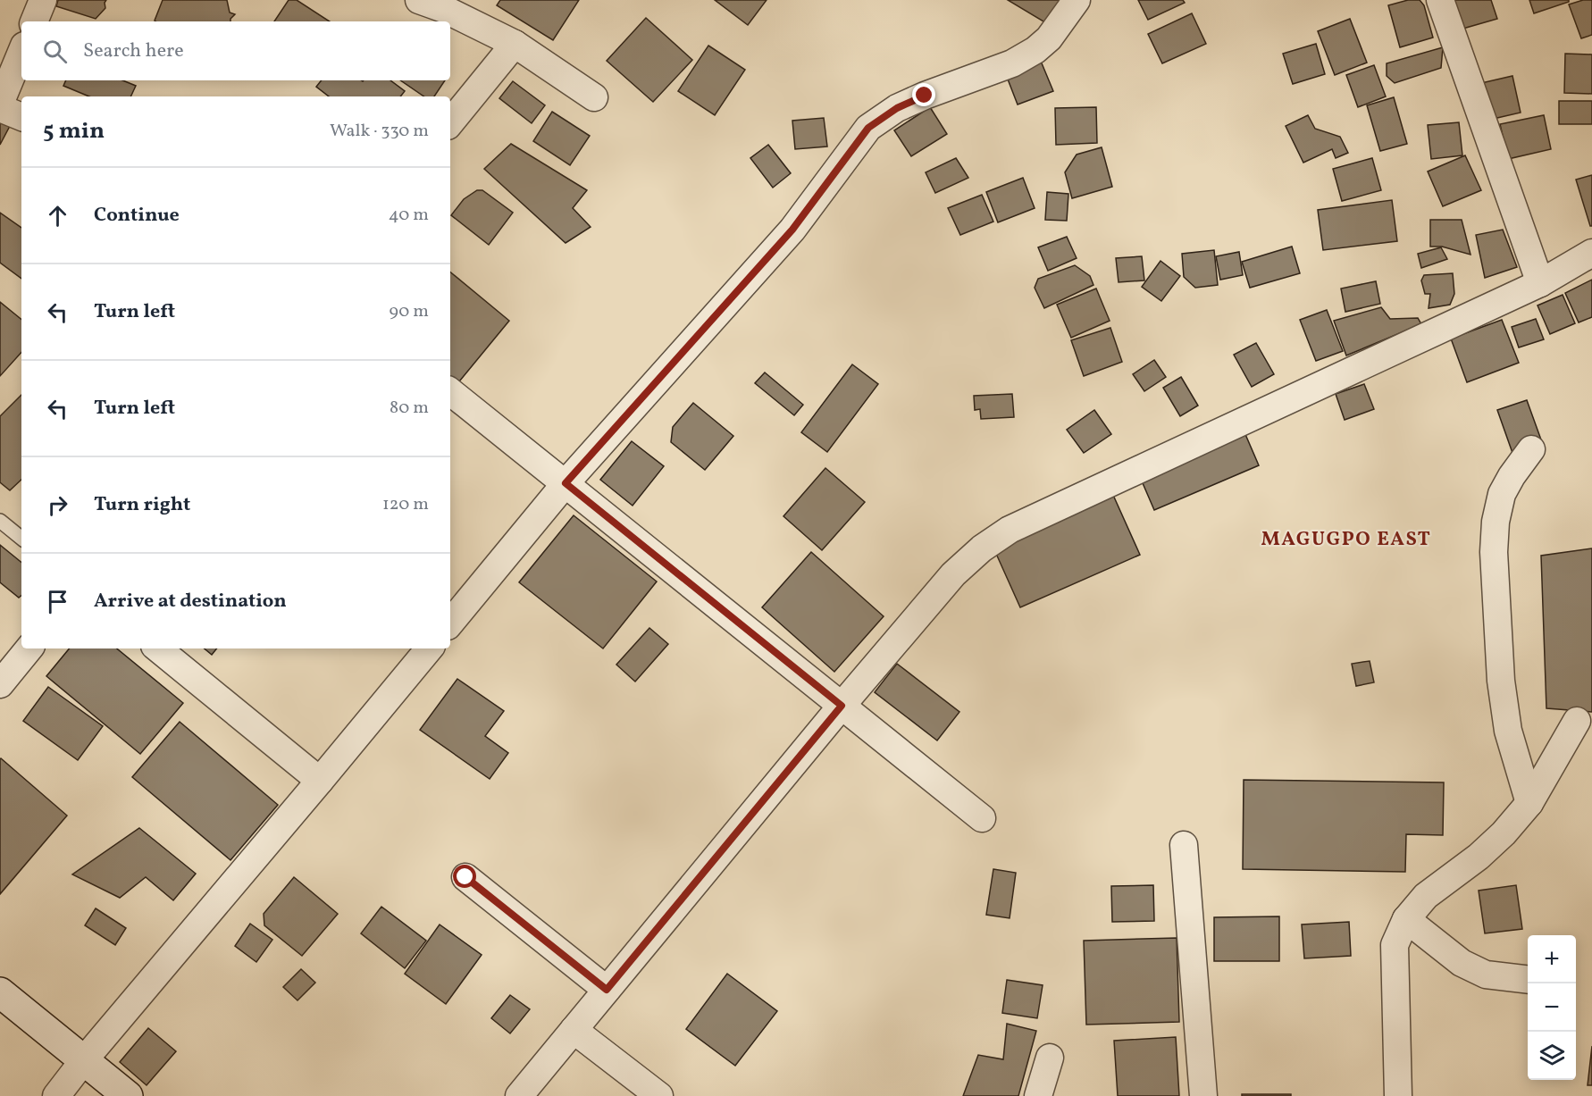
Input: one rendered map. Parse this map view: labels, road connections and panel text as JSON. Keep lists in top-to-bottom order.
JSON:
{
  "districts": ["MAGUGPO EAST"],
  "page": {
    "search": "Search here",
    "heading": ["5 min", "Walk · 330 m"],
    "list": [
      ["Continue", "40 m"],
      ["Turn left", "90 m"],
      ["Turn left", "80 m"],
      ["Turn right", "120 m"],
      "Arrive at destination"
    ],
    "map_buttons": ["+", "−"]
  }
}
